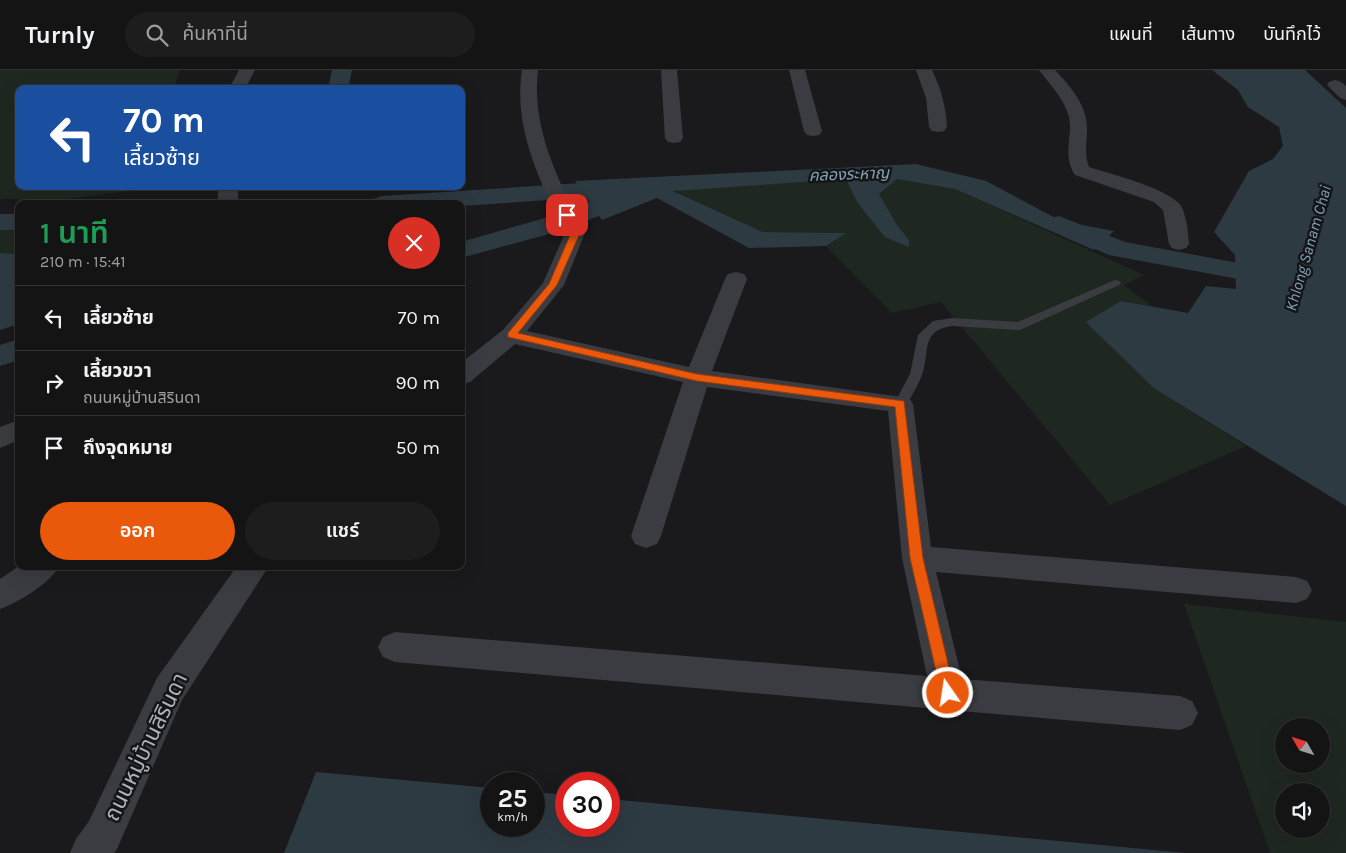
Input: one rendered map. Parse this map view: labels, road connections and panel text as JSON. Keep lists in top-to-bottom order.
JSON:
{
  "streets": {
    "street": ["ถนนหมู่บ้านสิรินดา"]
  },
  "water": ["คลองระหาญ", "Khlong Sanam Chai"],
  "north": "top left",
  "page": {
    "header": "Turnly",
    "search": "ค้นหาที่นี่",
    "nav": ["แผนที่", "เส้นทาง", "บันทึกไว้"],
    "turn": ["70 m", "เลี้ยวซ้าย"],
    "heading": ["1 นาที", "210 m · 15:41"],
    "list": [
      {
        "name": "เลี้ยวซ้าย",
        "value": "70 m"
      },
      {
        "name": "เลี้ยวขวา",
        "note": "ถนนหมู่บ้านสิรินดา",
        "value": "90 m"
      },
      {
        "name": "ถึงจุดหมาย",
        "value": "50 m"
      }
    ],
    "buttons": ["ออก", "แชร์"],
    "speed": "25 km/h",
    "limit": "30"
  }
}
